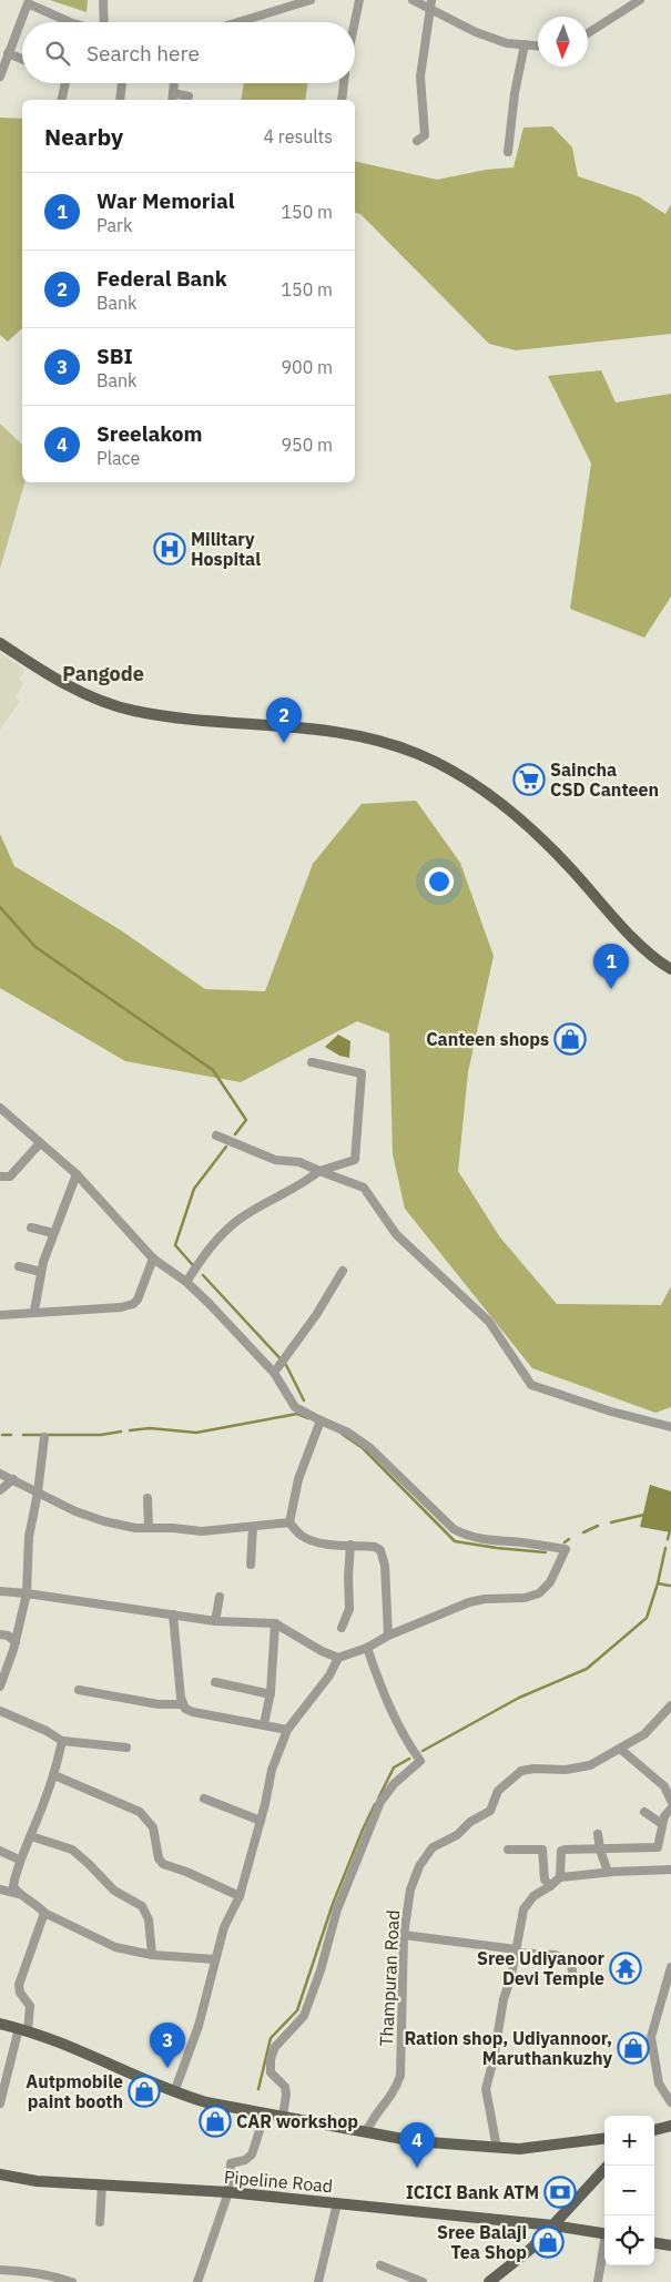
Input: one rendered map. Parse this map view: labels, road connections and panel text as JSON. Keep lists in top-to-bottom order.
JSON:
{
  "streets": {
    "main road": ["Pipeline Road"],
    "street": ["Thampuran Road"]
  },
  "districts": ["Pangode"],
  "places": {
    "hospital": ["Military Hospital"],
    "supermarket": ["Saincha CSD Canteen"],
    "shop": [
      "Canteen shops",
      "Ration shop, Udiyannoor, Maruthankuzhy",
      "Autpmobile paint booth",
      "CAR workshop",
      "Sree Balaji Tea Shop"
    ],
    "temple": ["Sree Udiyanoor Devi Temple"],
    "bank": ["ICICI Bank ATM"]
  },
  "north": "bottom",
  "page": {
    "search": "Search here",
    "heading": ["Nearby", "4 results"],
    "list": [
      {
        "mark": "1",
        "name": "War Memorial",
        "note": "Park",
        "value": "150 m"
      },
      {
        "mark": "2",
        "name": "Federal Bank",
        "note": "Bank",
        "value": "150 m"
      },
      {
        "mark": "3",
        "name": "SBI",
        "note": "Bank",
        "value": "900 m"
      },
      {
        "mark": "4",
        "name": "Sreelakom",
        "note": "Place",
        "value": "950 m"
      }
    ],
    "pins": [
      "2",
      "1",
      "3",
      "4"
    ],
    "map_buttons": ["+", "−"]
  }
}
